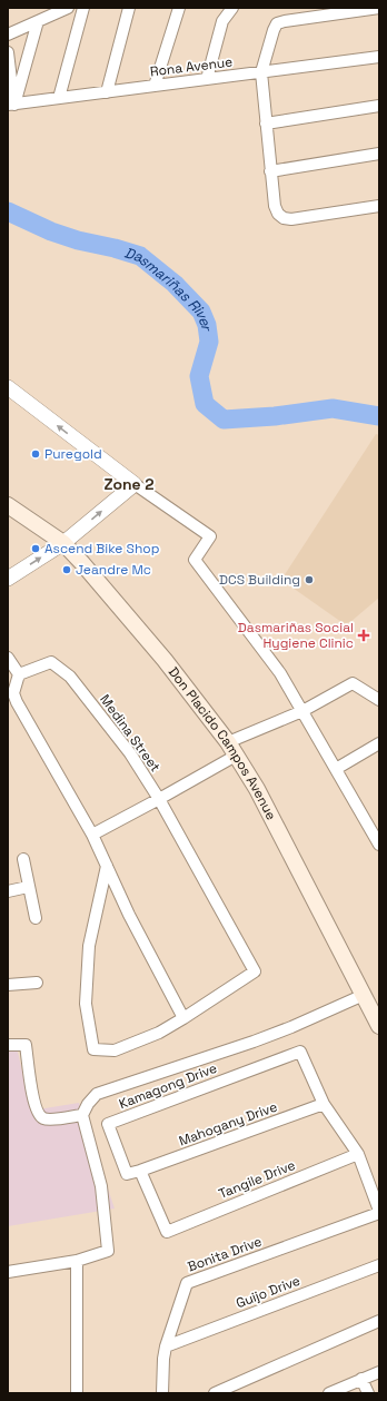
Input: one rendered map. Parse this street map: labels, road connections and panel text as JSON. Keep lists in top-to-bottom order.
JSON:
{
  "streets": {
    "main road": ["Don Placido Campos Avenue"],
    "street": [
      "Rona Avenue",
      "Medina Street",
      "Kamagong Drive",
      "Mahogany Drive",
      "Tangile Drive",
      "Bonita Drive",
      "Guijo Drive"
    ]
  },
  "crossings": [
    ["Kamagong Drive", "Mahogany Drive"],
    ["Kamagong Drive", "Tangile Drive"],
    ["Mahogany Drive", "Tangile Drive"],
    ["Bonita Drive", "Guijo Drive"]
  ],
  "districts": ["Zone 2"],
  "water": ["Dasmariñas River"],
  "places": {
    "other": [
      "Puregold",
      "Ascend Bike Shop",
      "Jeandre Mc",
      "DCS Building"
    ],
    "health": ["Dasmariñas Social Hygiene Clinic"]
  }
}
